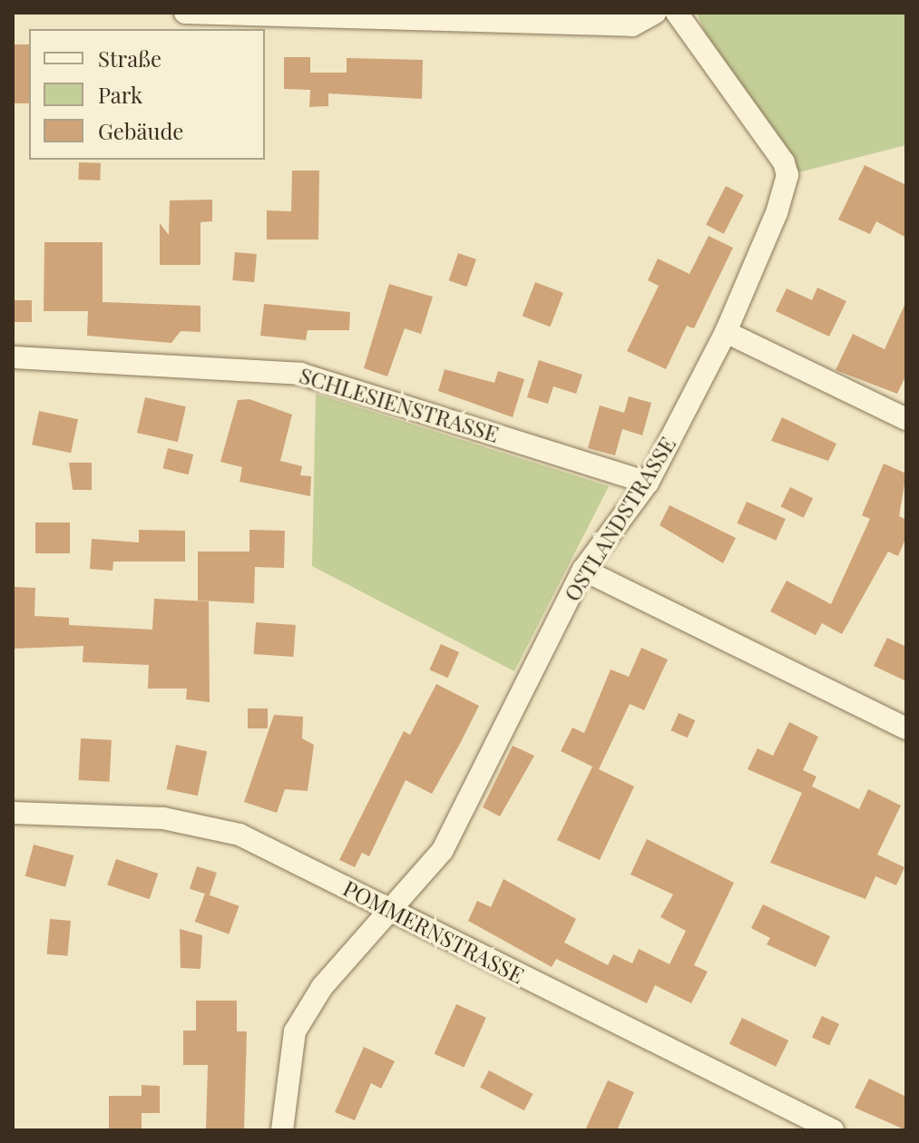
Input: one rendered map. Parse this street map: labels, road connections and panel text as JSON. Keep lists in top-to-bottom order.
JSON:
{
  "streets": {
    "street": ["SCHLESIENSTRASSE", "OSTLANDSTRASSE", "POMMERNSTRASSE"]
  },
  "crossings": [
    ["SCHLESIENSTRASSE", "OSTLANDSTRASSE"],
    ["OSTLANDSTRASSE", "POMMERNSTRASSE"]
  ],
  "legend": ["Straße", "Park", "Gebäude"]
}
